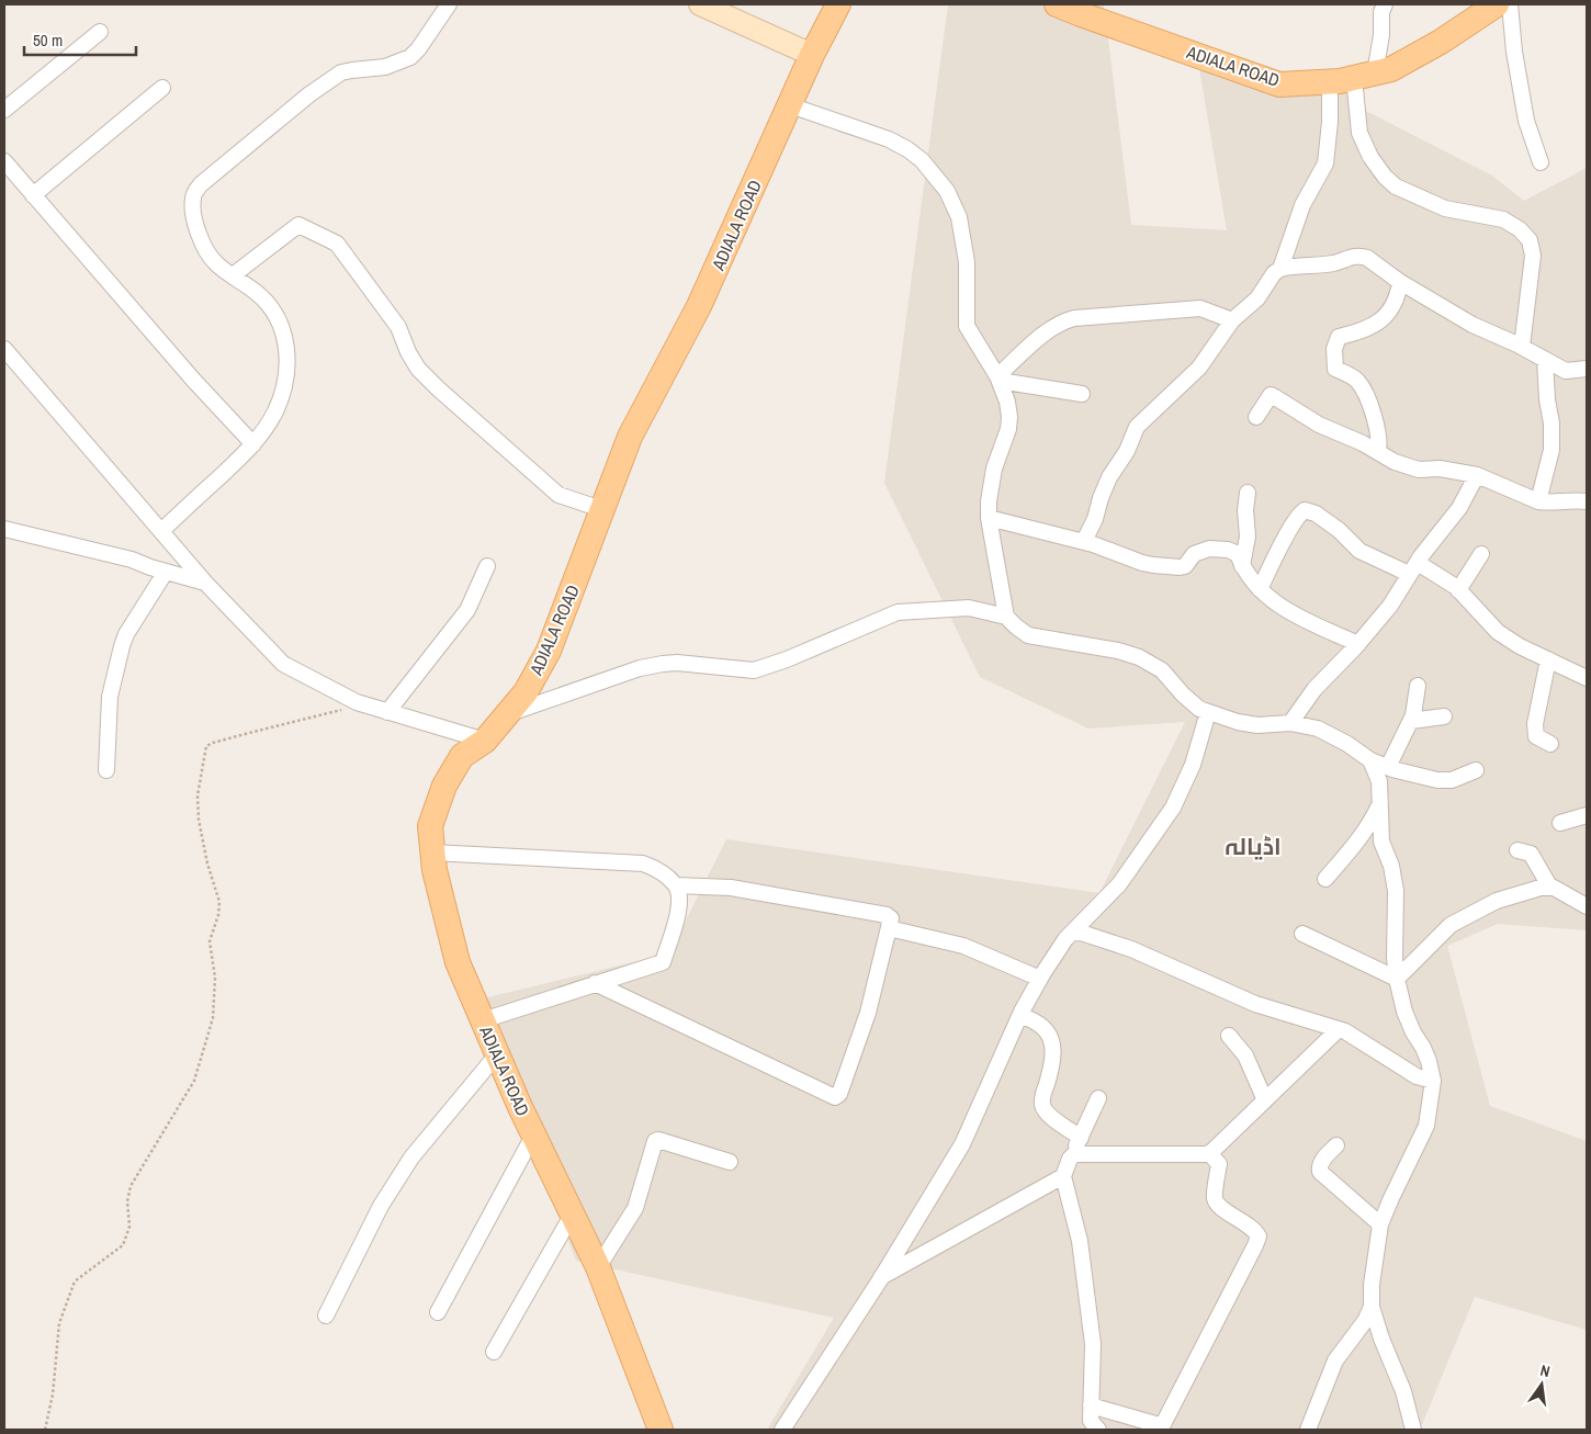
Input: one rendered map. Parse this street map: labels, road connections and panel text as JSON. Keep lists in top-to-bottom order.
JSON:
{
  "streets": {
    "main road": ["ADIALA ROAD"]
  },
  "districts": ["اڈیالہ"],
  "scale_bar": "50 m",
  "north": "top"
}
